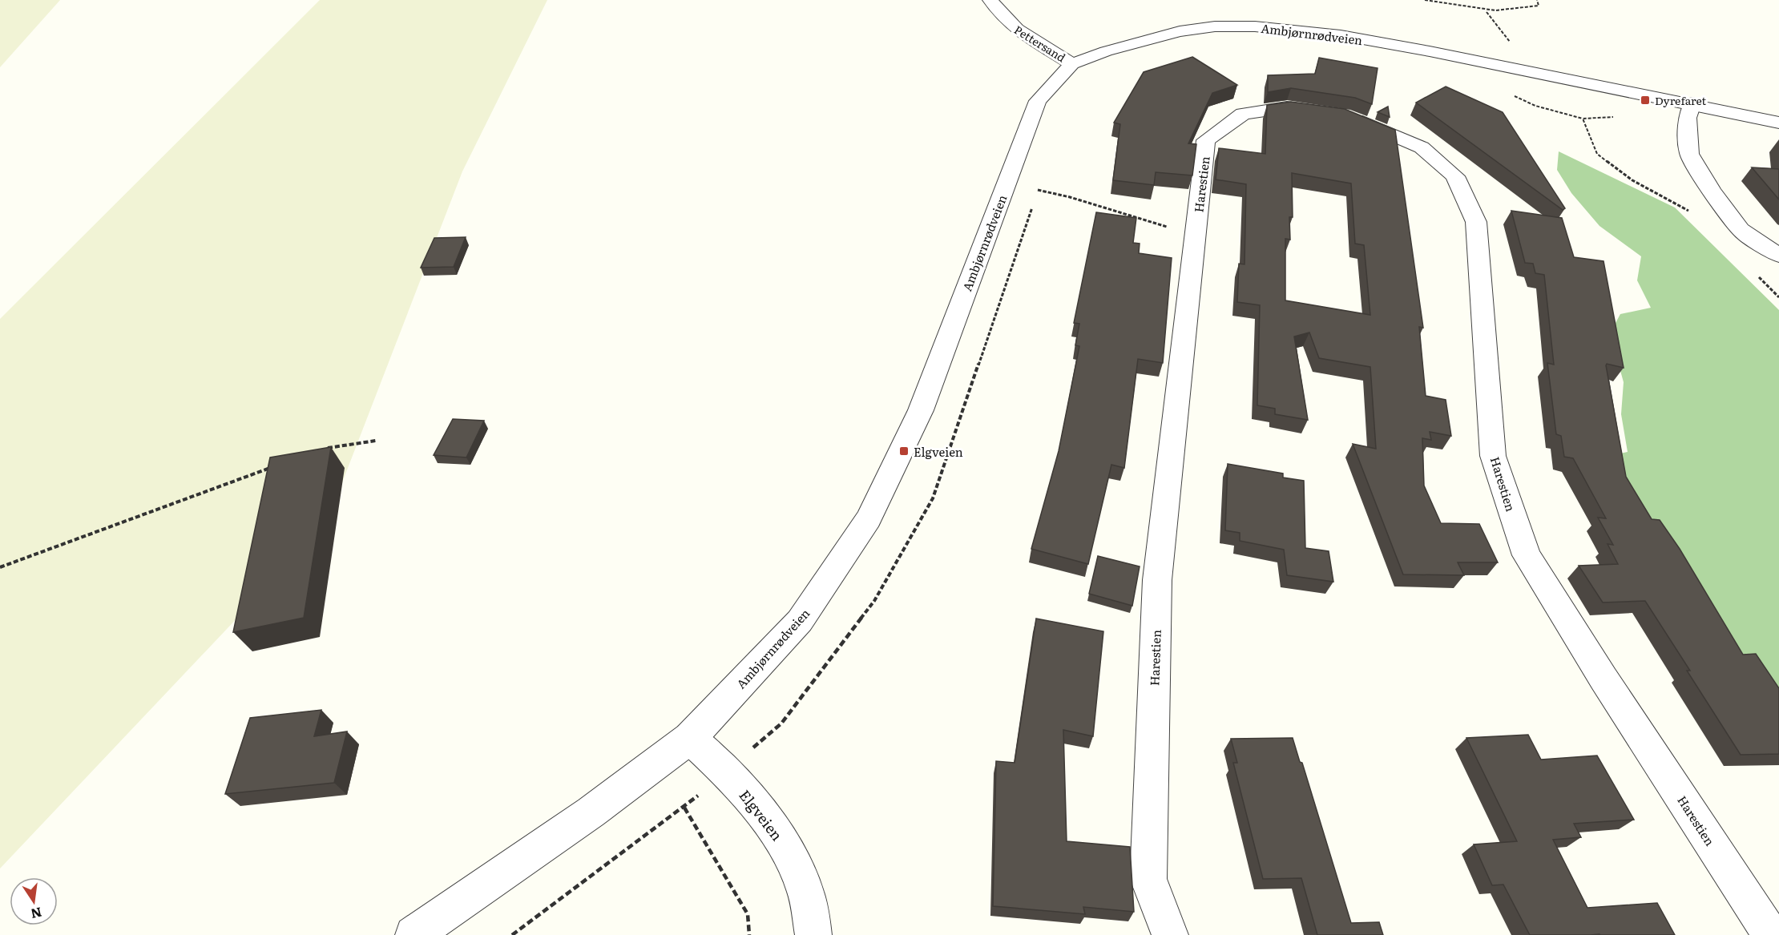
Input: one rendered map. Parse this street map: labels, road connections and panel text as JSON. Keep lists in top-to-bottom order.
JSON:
{
  "streets": {
    "street": [
      "Ambjørnrødveien",
      "Pettersand",
      "Harestien",
      "Elgveien"
    ]
  },
  "crossings": [
    ["Ambjørnrødveien", "Pettersand"],
    ["Ambjørnrødveien", "Elgveien"]
  ],
  "places": {
    "transit": ["Dyrefaret", "Elgveien"]
  },
  "north": "bottom"
}
